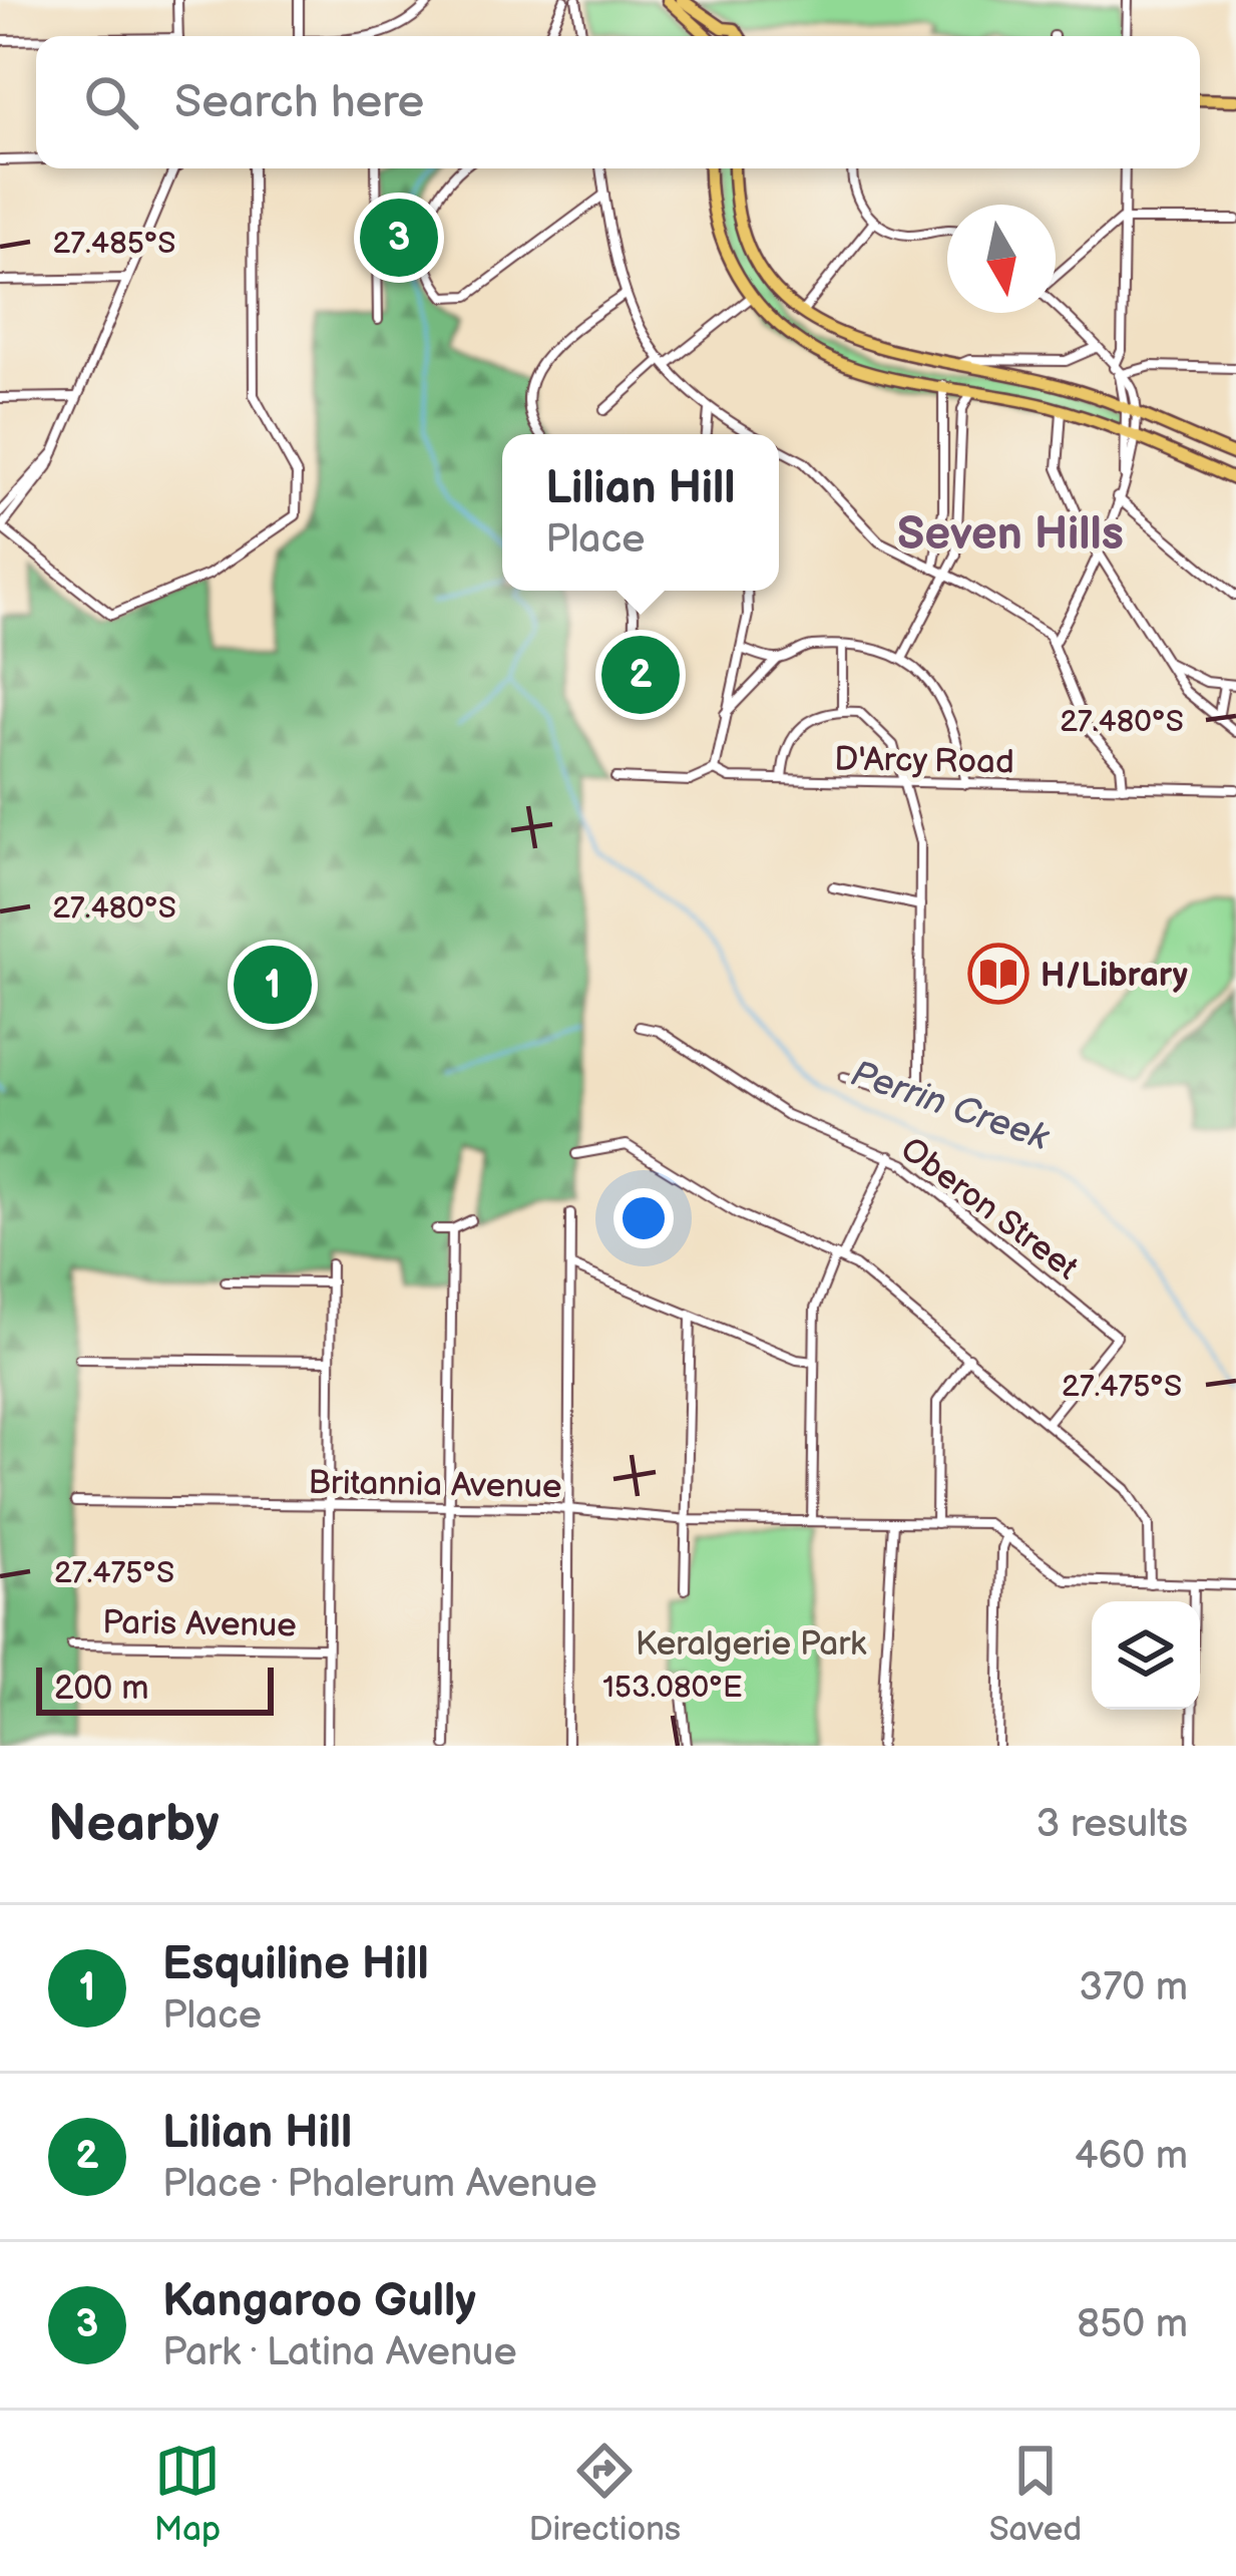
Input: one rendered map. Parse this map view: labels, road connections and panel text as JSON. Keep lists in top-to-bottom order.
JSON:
{
  "streets": {
    "street": [
      "D'Arcy Road",
      "Oberon Street",
      "Britannia Avenue",
      "Paris Avenue"
    ]
  },
  "districts": ["Seven Hills"],
  "water": ["Perrin Creek"],
  "parks": ["Keralgerie Park"],
  "places": {
    "library": ["H/Library"]
  },
  "scale_bar": "200 m",
  "north": "bottom",
  "page": {
    "search": "Search here",
    "pins": ["3", "2", "1"],
    "popup": ["Lilian Hill", "Place"],
    "scale": "200 m",
    "heading": ["Nearby", "3 results"],
    "list": [
      {
        "mark": "1",
        "name": "Esquiline Hill",
        "note": "Place",
        "value": "370 m"
      },
      {
        "mark": "2",
        "name": "Lilian Hill",
        "note": "Place · Phalerum Avenue",
        "value": "460 m"
      },
      {
        "mark": "3",
        "name": "Kangaroo Gully",
        "note": "Park · Latina Avenue",
        "value": "850 m"
      }
    ],
    "nav": ["Map", "Directions", "Saved"]
  },
  "coordinates": [
    "27.485°S",
    "27.480°S",
    "27.475°S",
    "153.080°E"
  ]
}
